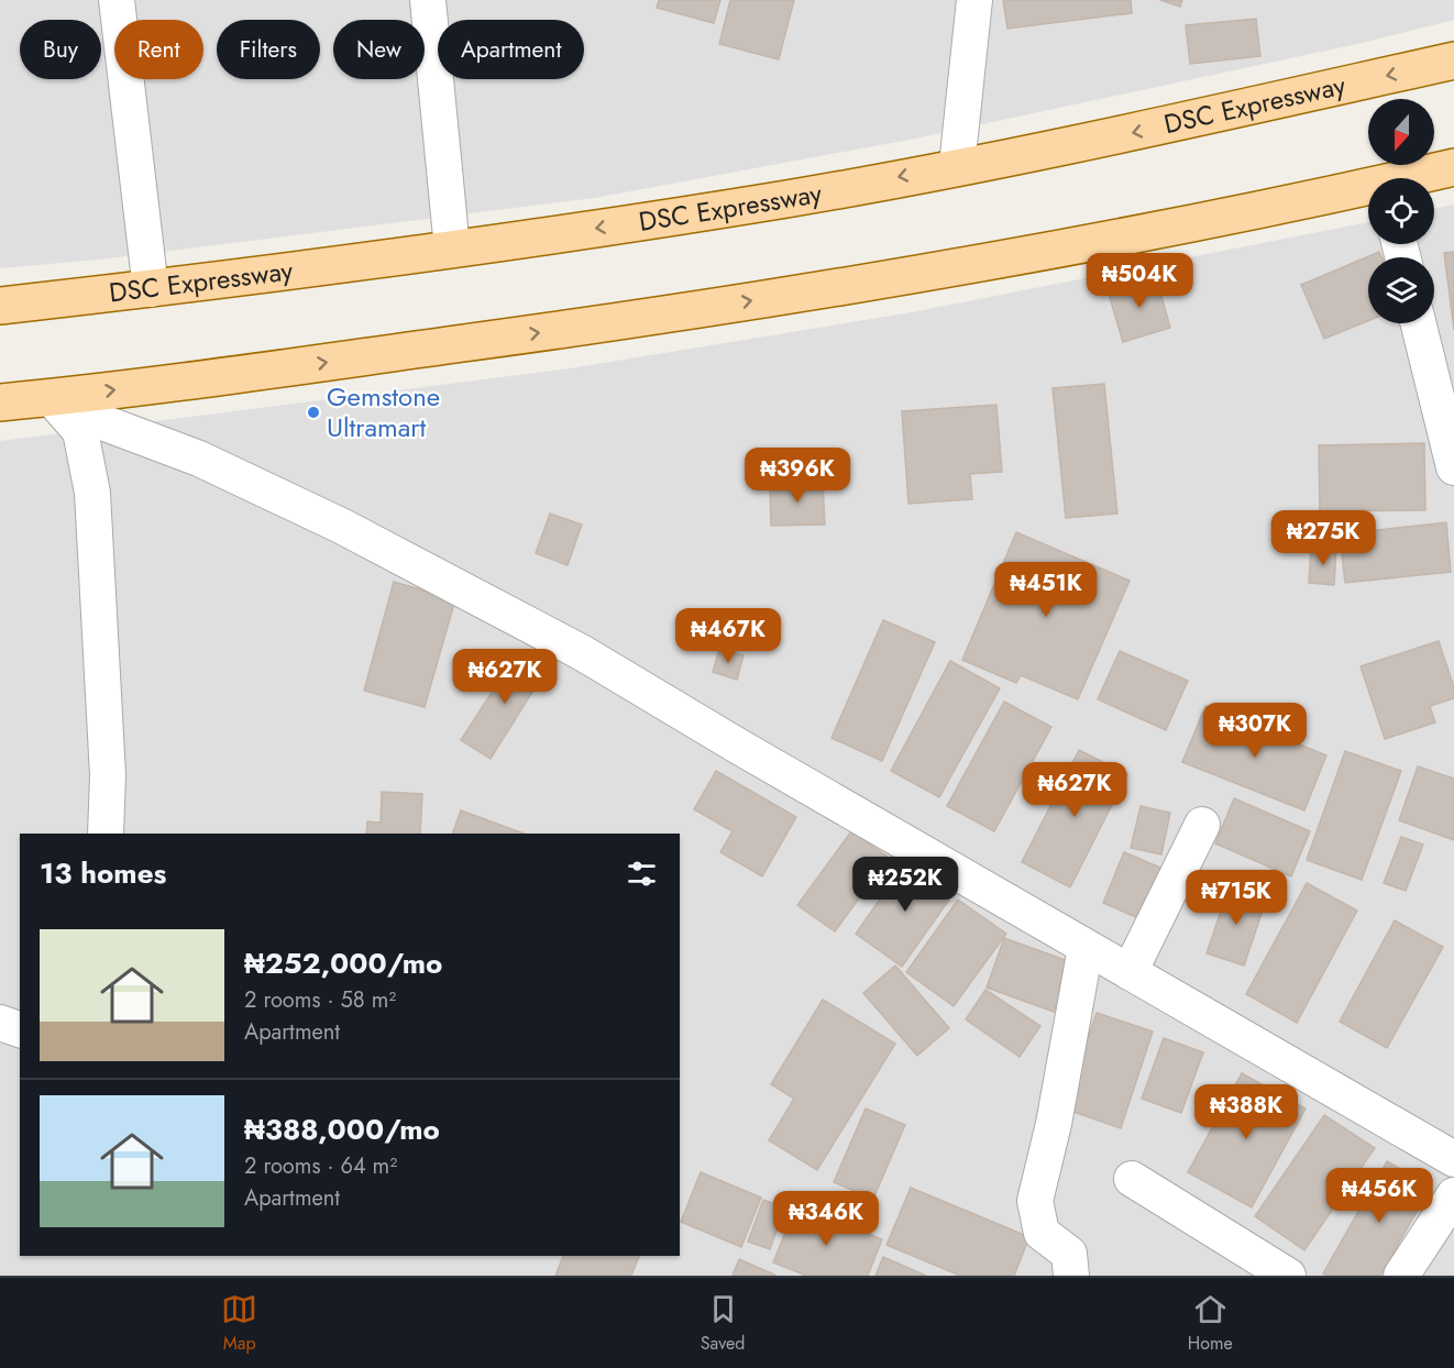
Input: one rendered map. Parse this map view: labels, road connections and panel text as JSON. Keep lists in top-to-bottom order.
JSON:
{
  "streets": {
    "main road": ["DSC Expressway"]
  },
  "places": ["Gemstone Ultramart"],
  "north": "bottom",
  "page": {
    "chip": [
      "Buy",
      "Rent",
      "Filters",
      "New",
      "Apartment"
    ],
    "price": [
      "₦504K",
      "₦396K",
      "₦275K",
      "₦451K",
      "₦467K",
      "₦627K",
      "₦307K",
      "₦627K",
      "₦252K",
      "₦715K",
      "₦388K",
      "₦456K",
      "₦346K"
    ],
    "heading": "13 homes",
    "list": [
      {
        "name": "₦252,000/mo",
        "note": "2 rooms · 58 m² · Apartment"
      },
      {
        "name": "₦388,000/mo",
        "note": "2 rooms · 64 m² · Apartment"
      }
    ],
    "tabs": ["Map", "Saved", "Home"]
  }
}
